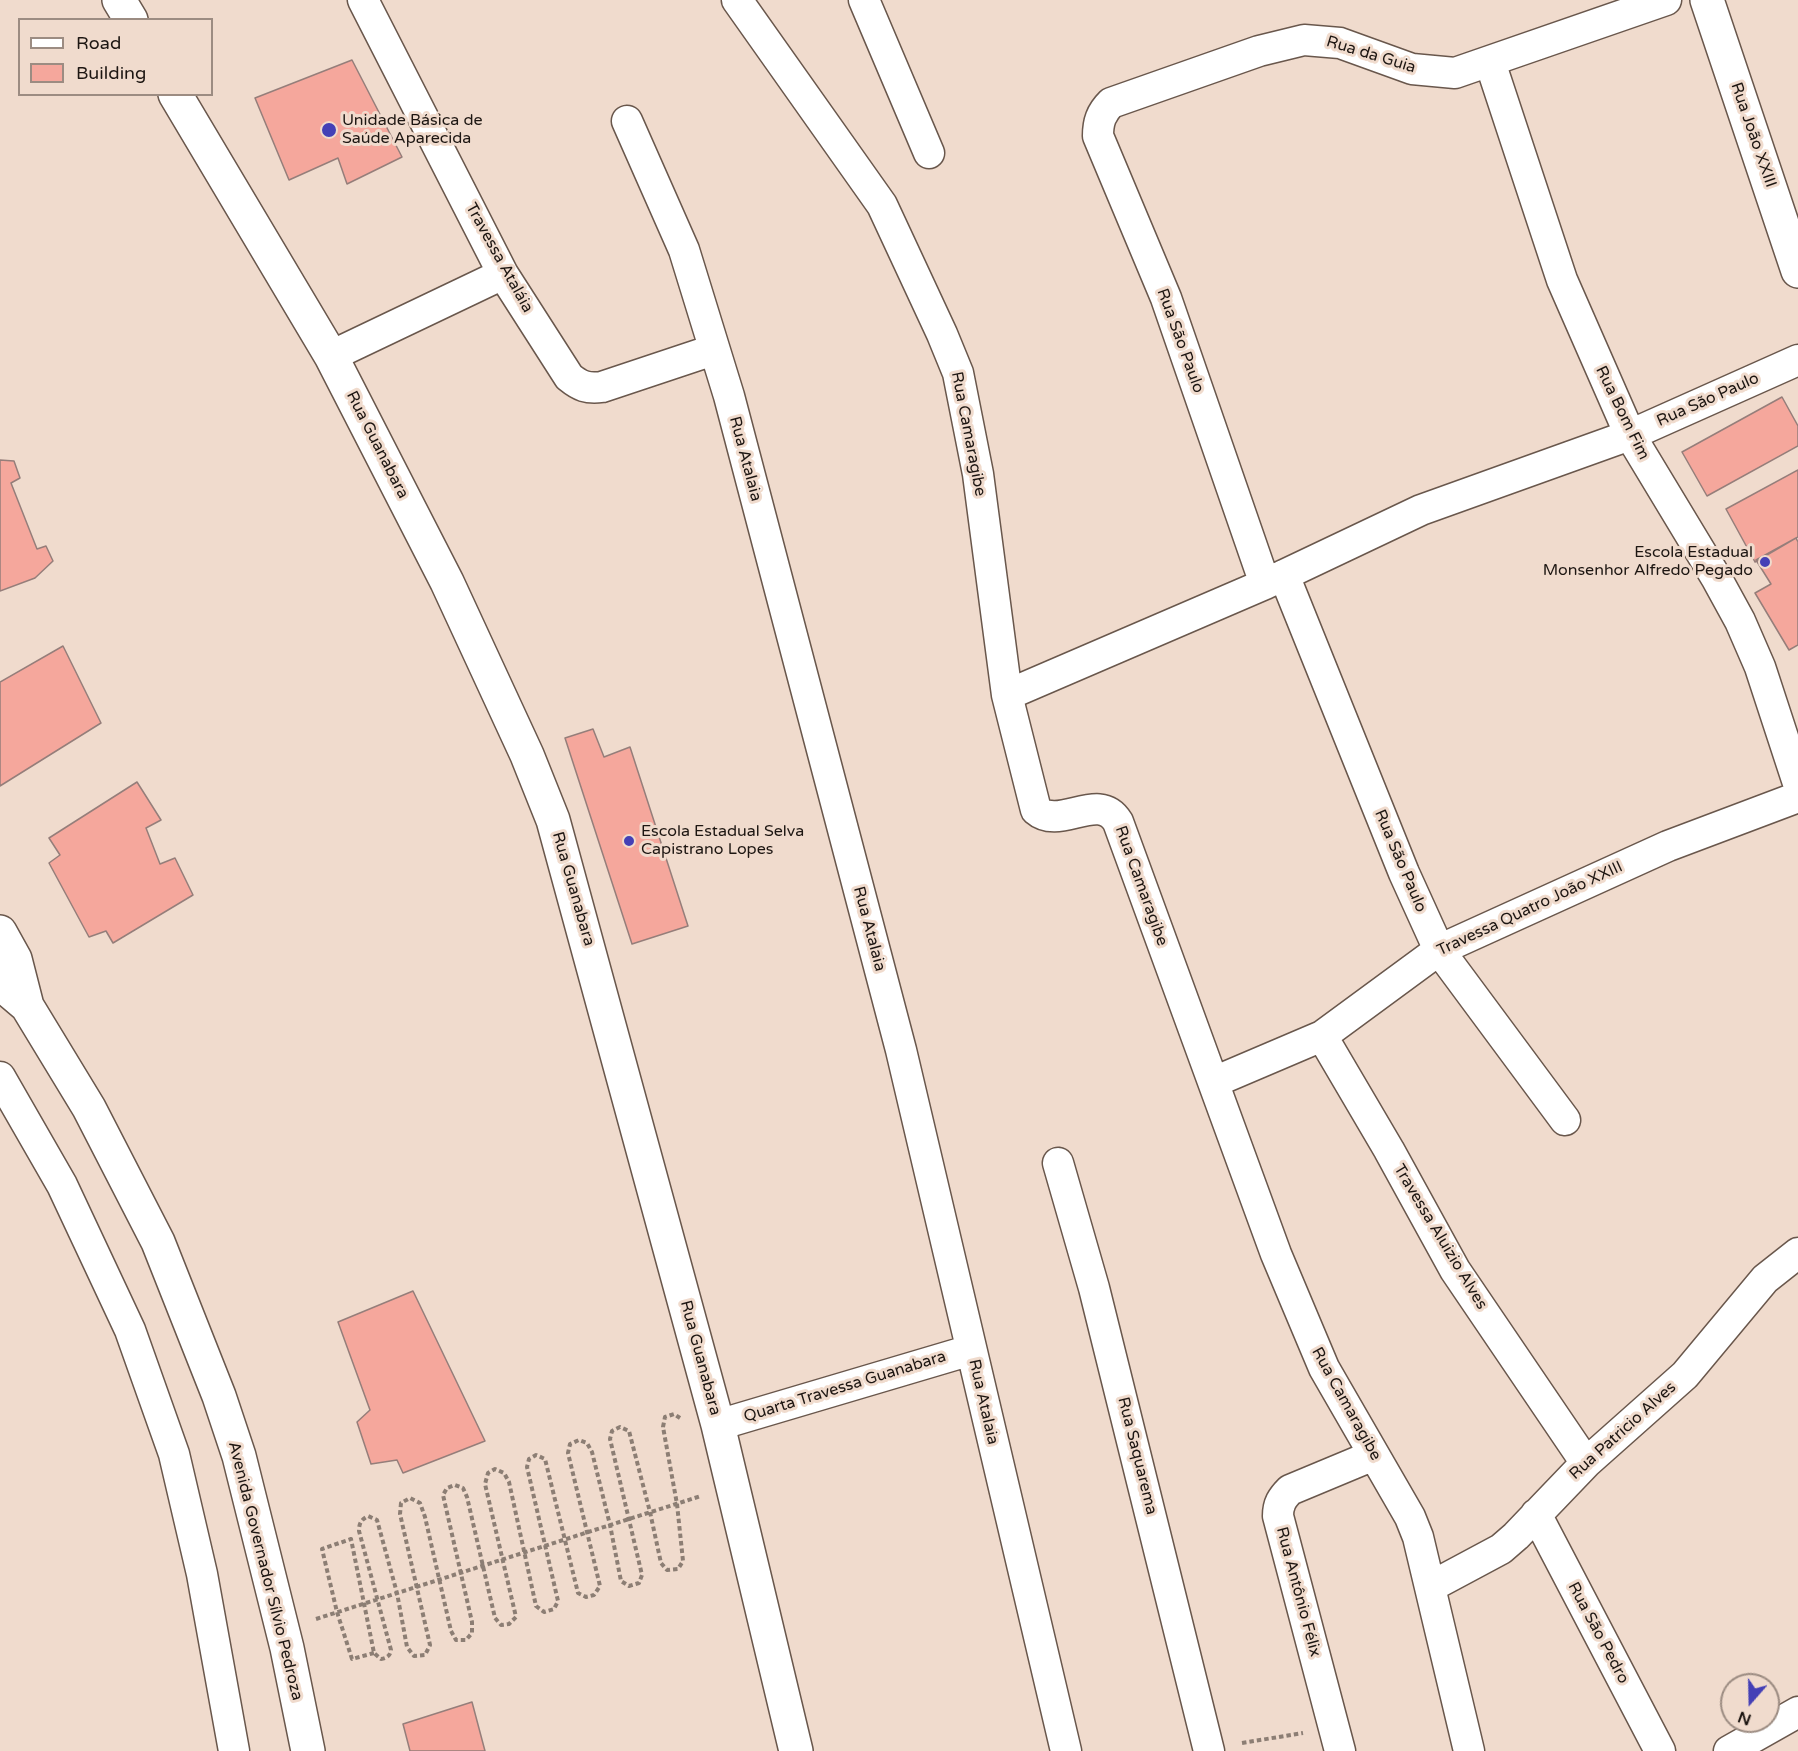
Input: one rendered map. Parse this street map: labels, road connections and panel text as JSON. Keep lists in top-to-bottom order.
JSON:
{
  "streets": {
    "street": [
      "Rua da Guia",
      "Rua João XXIII",
      "Travessa Ataláia",
      "Rua São Paulo",
      "Rua Bom Fim",
      "Rua Camaragibe",
      "Rua Guanabara",
      "Rua Atalaia",
      "Travessa Quatro João XXIII",
      "Travessa Aluizio Alves",
      "Quarta Travessa Guanabara",
      "Rua Patricio Alves",
      "Rua Saquarema",
      "Avenida Governador Sílvio Pedroza",
      "Rua Antônio Félix",
      "Rua São Pedro"
    ]
  },
  "crossings": [
    ["Rua da Guia", "Rua São Paulo"],
    ["Rua da Guia", "Rua Bom Fim"],
    ["Travessa Ataláia", "Rua Atalaia"],
    ["Rua São Paulo", "Rua Bom Fim"],
    ["Rua São Paulo", "Rua Camaragibe"],
    ["Rua São Paulo", "Travessa Quatro João XXIII"],
    ["Rua Camaragibe", "Travessa Quatro João XXIII"],
    ["Rua Camaragibe", "Rua Patricio Alves"],
    ["Rua Camaragibe", "Rua Antônio Félix"],
    ["Rua Guanabara", "Quarta Travessa Guanabara"],
    ["Rua Atalaia", "Quarta Travessa Guanabara"],
    ["Travessa Quatro João XXIII", "Travessa Aluizio Alves"],
    ["Travessa Aluizio Alves", "Rua Patricio Alves"],
    ["Rua Patricio Alves", "Rua São Pedro"]
  ],
  "places": ["Unidade Básica de Saúde Aparecida", "Escola Estadual Monsenhor Alfredo Pegado", "Escola Estadual Selva Capistrano Lopes"],
  "legend": ["Road", "Building"],
  "north": "bottom"
}
